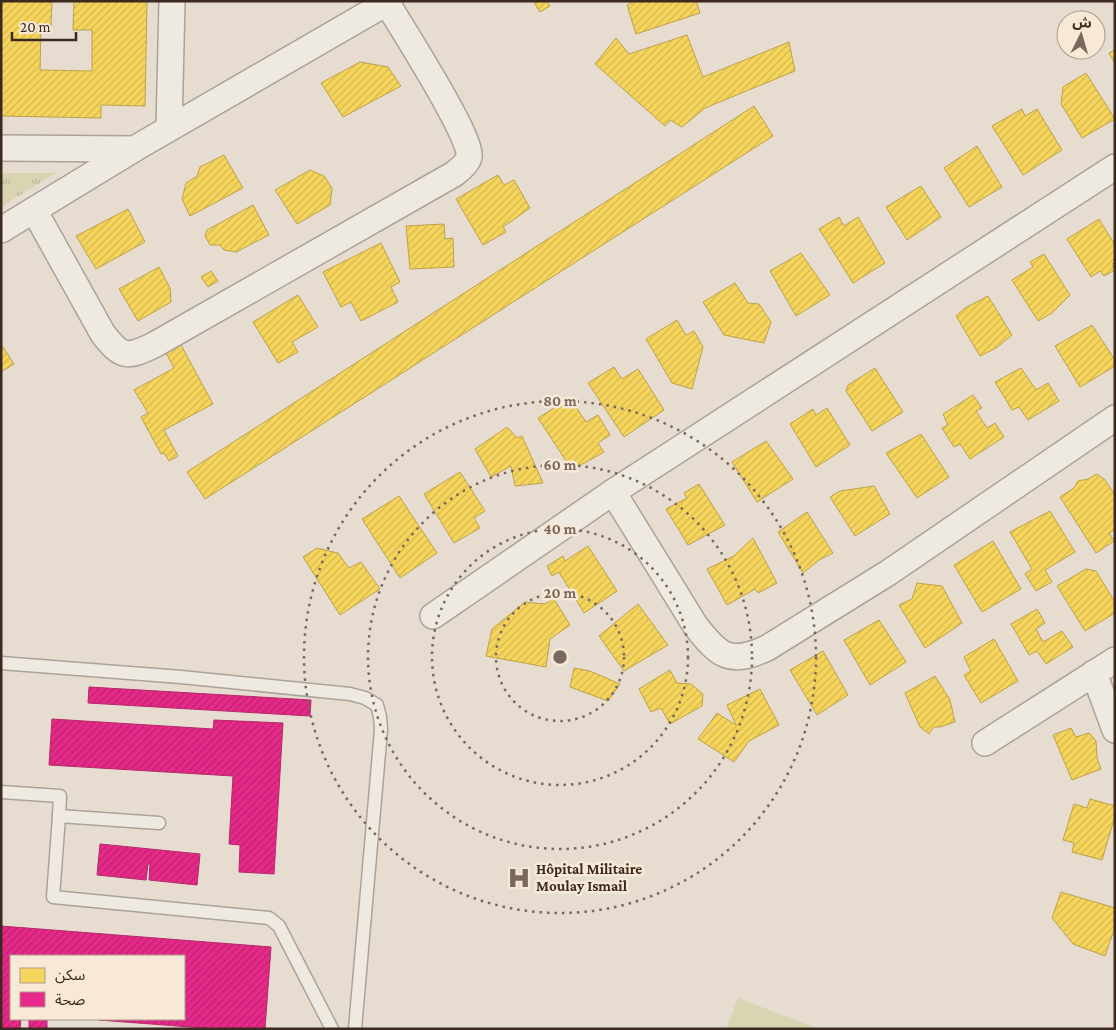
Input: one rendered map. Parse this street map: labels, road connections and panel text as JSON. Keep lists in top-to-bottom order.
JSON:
{
  "places": {
    "hospital": ["Hôpital Militaire Moulay Ismail"]
  },
  "legend": ["سكن", "صحة"],
  "scale_bar": "20 m",
  "north": "top",
  "rings": [
    "80 m",
    "60 m",
    "40 m",
    "20 m"
  ]
}
